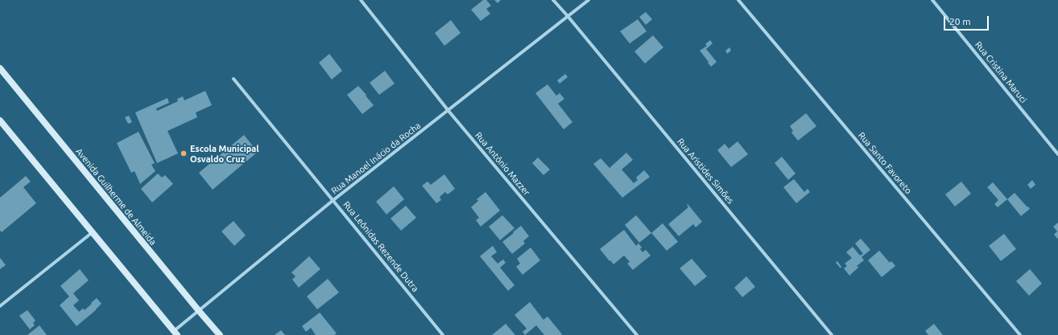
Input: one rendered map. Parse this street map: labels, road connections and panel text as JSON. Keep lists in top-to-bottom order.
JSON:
{
  "streets": {
    "street": [
      "Rua Cristina Maruci",
      "Rua Manoel Inácio da Rocha",
      "Rua Santo Favoreto",
      "Rua Antônio Mazzer",
      "Rua Aristides Simões",
      "Avenida Guilherme de Almeida",
      "Rua Leônidas Rezende Dutra"
    ]
  },
  "crossings": [
    ["Rua Manoel Inácio da Rocha", "Rua Antônio Mazzer"],
    ["Rua Manoel Inácio da Rocha", "Rua Aristides Simões"],
    ["Rua Manoel Inácio da Rocha", "Avenida Guilherme de Almeida"],
    ["Rua Manoel Inácio da Rocha", "Rua Leônidas Rezende Dutra"]
  ],
  "places": ["Escola Municipal Osvaldo Cruz"],
  "scale_bar": "20 m"
}
